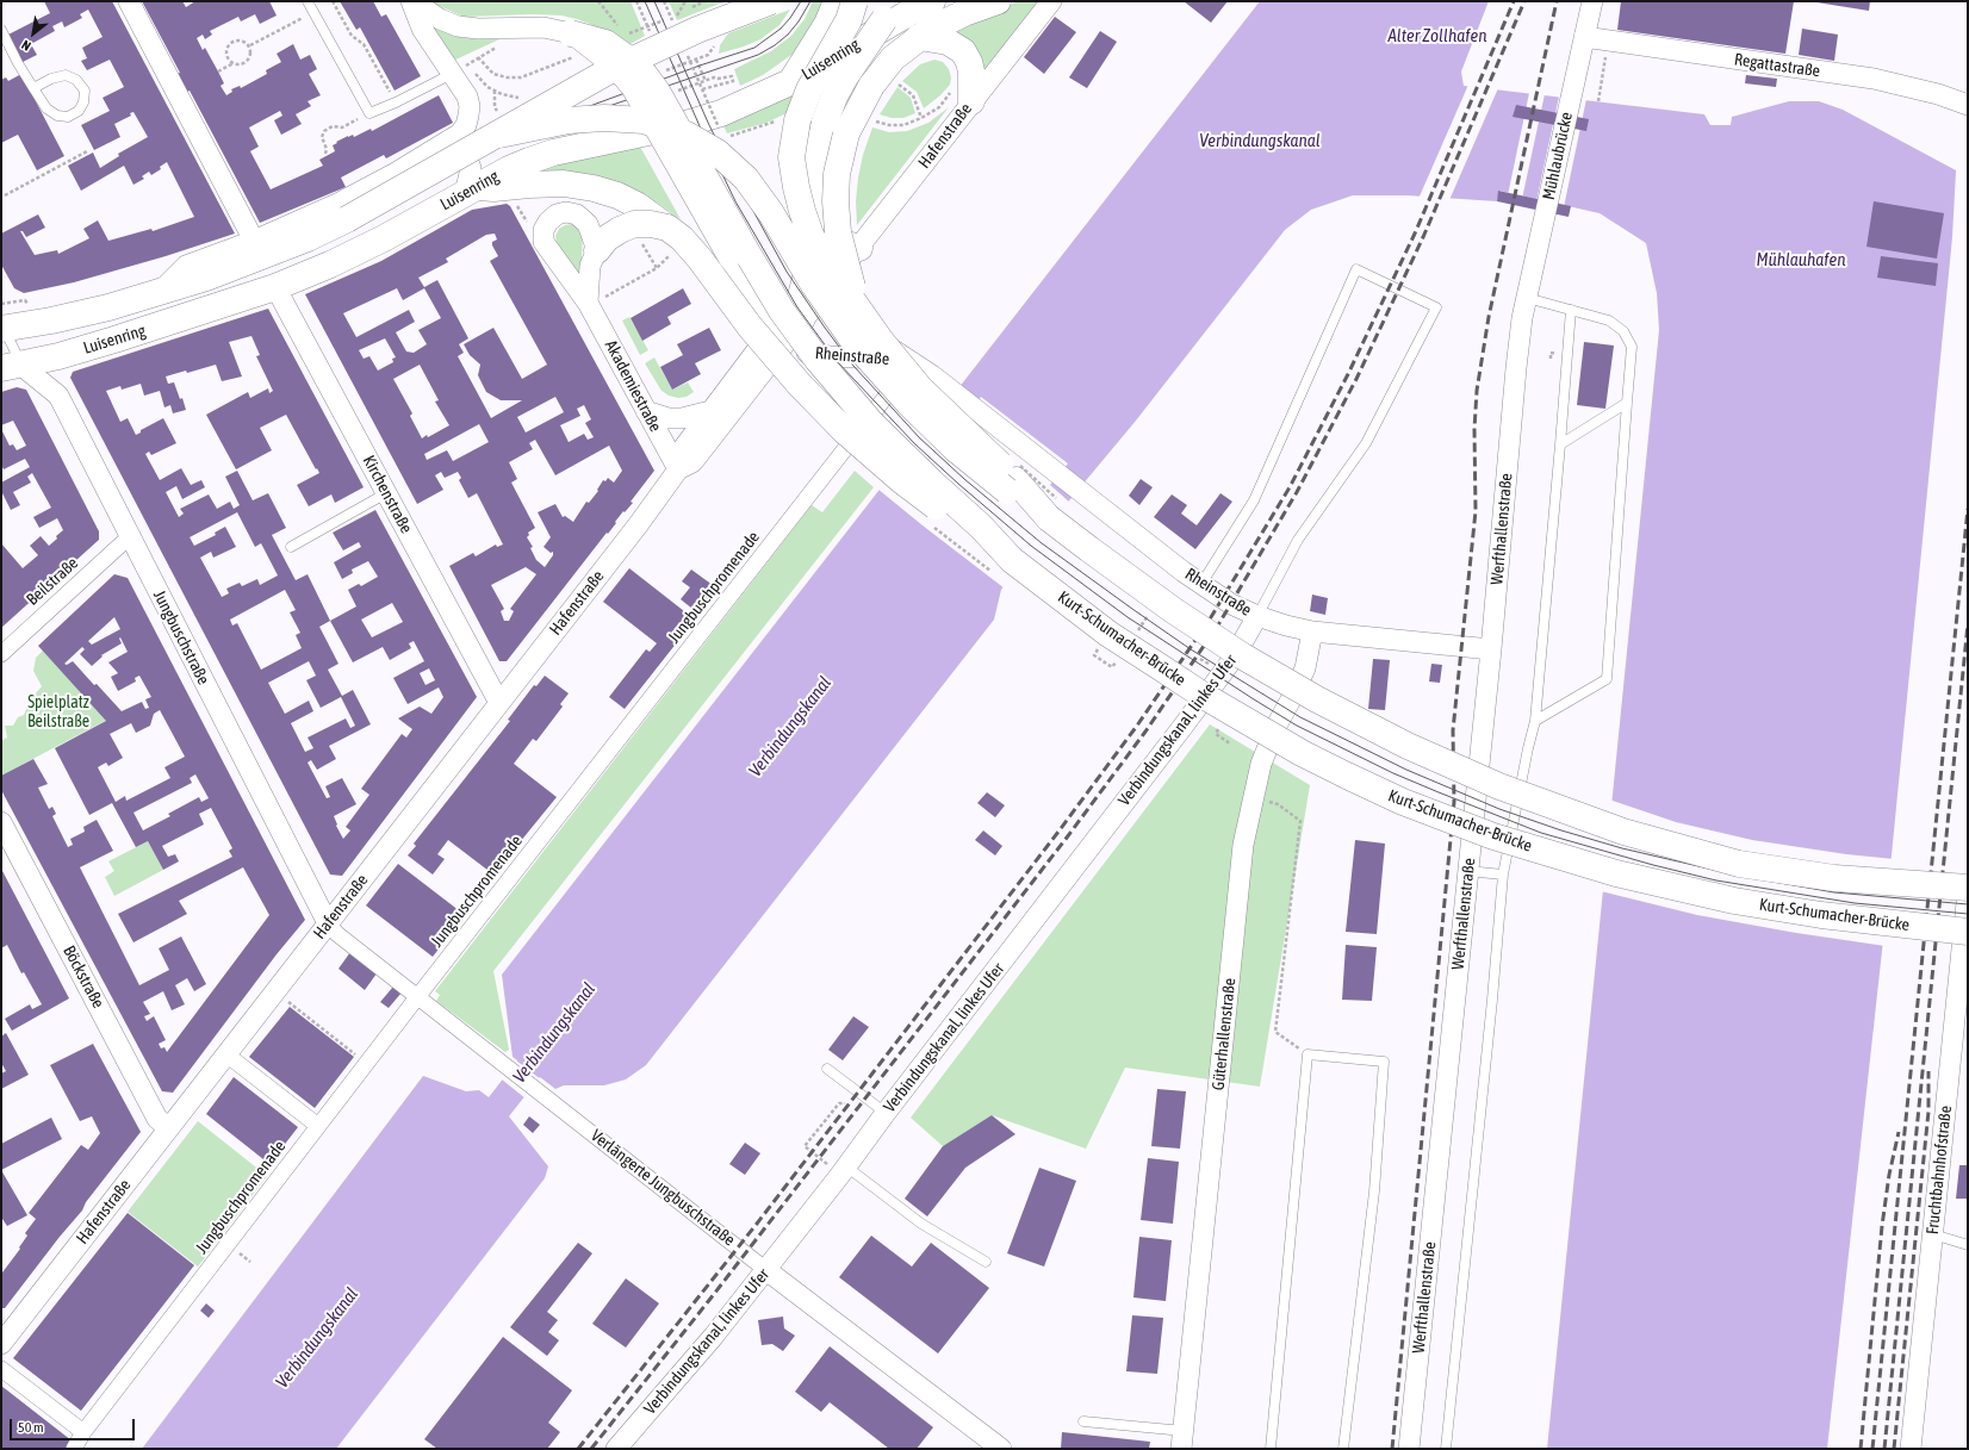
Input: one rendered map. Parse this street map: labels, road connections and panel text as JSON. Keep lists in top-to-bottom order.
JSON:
{
  "streets": {
    "main road": ["Luisenring", "Kurt-Schumacher-Brücke"],
    "street": [
      "Regattastraße",
      "Hafenstraße",
      "Mühlaubrücke",
      "Rheinstraße",
      "Akademiestraße",
      "Kirchenstraße",
      "Werfthallenstraße",
      "Beilstraße",
      "Jungbuschpromenade",
      "Jungbuschstraße",
      "Verbindungskanal, linkes Ufer",
      "Böckstraße",
      "Güterhallenstraße",
      "Fruchtbahnhofstraße",
      "Verlängerte Jungbuschstraße"
    ]
  },
  "crossings": [
    ["Luisenring", "Kirchenstraße"],
    ["Luisenring", "Jungbuschstraße"],
    ["Regattastraße", "Mühlaubrücke"],
    ["Hafenstraße", "Rheinstraße"],
    ["Hafenstraße", "Akademiestraße"],
    ["Hafenstraße", "Kirchenstraße"],
    ["Hafenstraße", "Jungbuschstraße"],
    ["Hafenstraße", "Böckstraße"],
    ["Hafenstraße", "Verlängerte Jungbuschstraße"],
    ["Mühlaubrücke", "Werfthallenstraße"],
    ["Rheinstraße", "Werfthallenstraße"],
    ["Rheinstraße", "Jungbuschpromenade"],
    ["Rheinstraße", "Verbindungskanal, linkes Ufer"],
    ["Rheinstraße", "Güterhallenstraße"],
    ["Beilstraße", "Jungbuschstraße"],
    ["Jungbuschpromenade", "Verlängerte Jungbuschstraße"],
    ["Jungbuschstraße", "Verlängerte Jungbuschstraße"],
    ["Verbindungskanal, linkes Ufer", "Verlängerte Jungbuschstraße"]
  ],
  "water": ["Alter Zollhafen", "Verbindungskanal", "Mühlauhafen"],
  "parks": ["Spielplatz Beilstraße"],
  "scale_bar": "50 m",
  "north": "bottom left"
}
